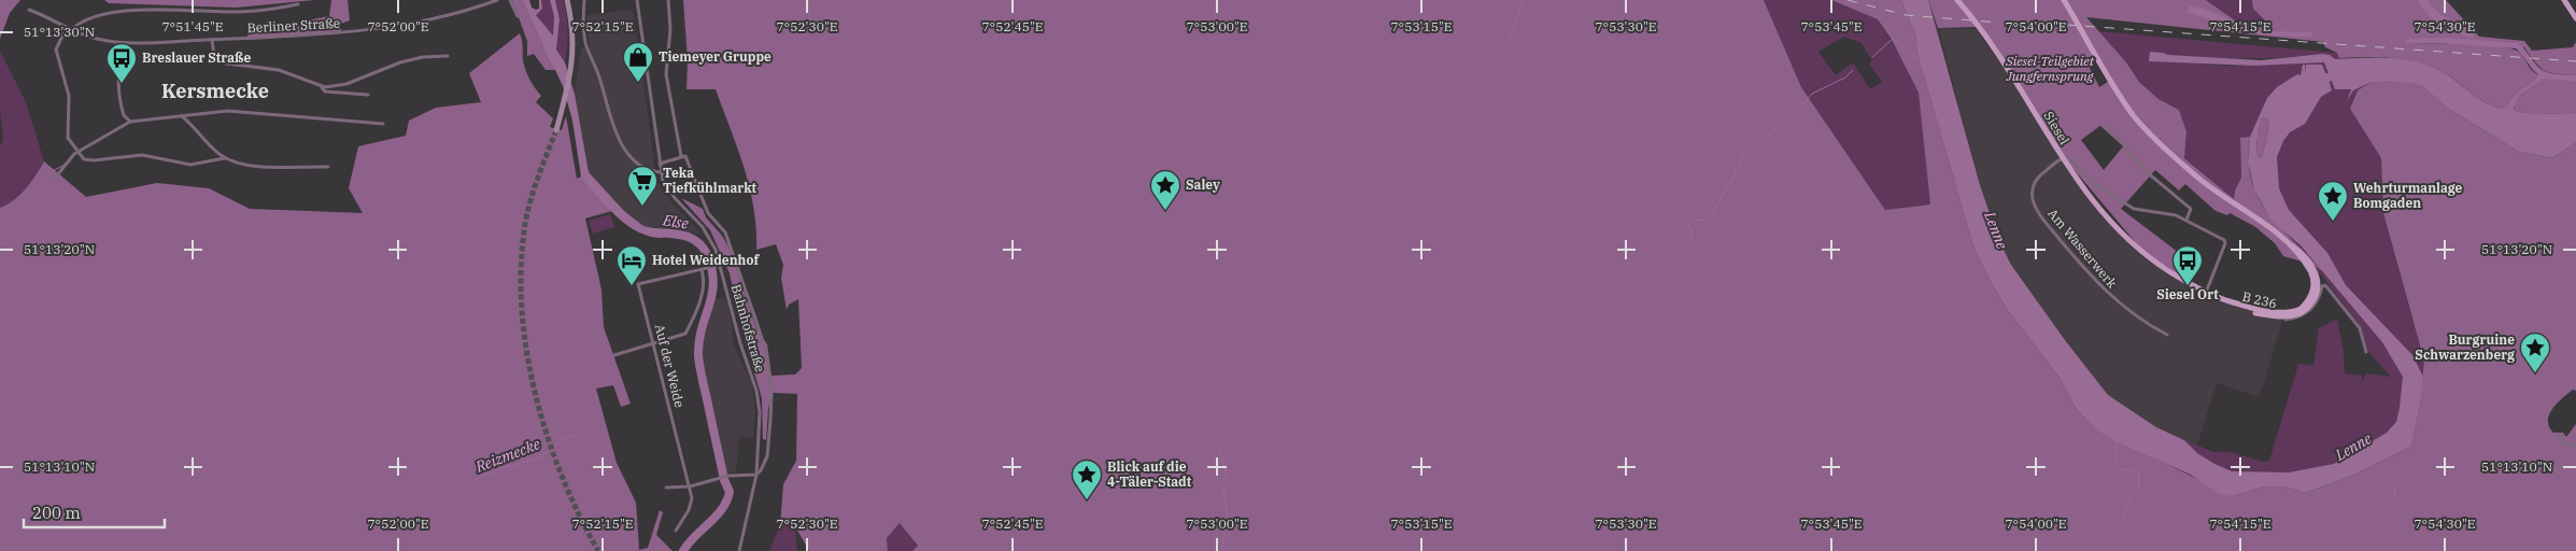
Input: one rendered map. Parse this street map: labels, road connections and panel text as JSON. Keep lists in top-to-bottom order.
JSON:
{
  "streets": {
    "main road": ["Siesel", "B 236"],
    "street": [
      "Berliner Straße",
      "Am Wasserwerk",
      "Bahnhofstraße",
      "Auf der Weide"
    ]
  },
  "crossings": [
    ["Siesel", "Am Wasserwerk"],
    ["Siesel", "B 236"],
    ["Am Wasserwerk", "B 236"],
    ["Bahnhofstraße", "Auf der Weide"]
  ],
  "districts": ["Kersmecke"],
  "water": ["Else", "Lenne", "Reizmecke"],
  "parks": ["Siesel-Teilgebiet Jungfernsprung"],
  "places": {
    "shop": ["Tiemeyer Gruppe"],
    "bus stop": ["Breslauer Straße", "Siesel Ort"],
    "supermarket": ["Teka Tiefkühlmarkt"],
    "place": [
      "Saley",
      "Wehrturmanlage Bomgaden",
      "Burgruine Schwarzenberg",
      "Blick auf die 4-Täler-Stadt"
    ],
    "hotel": ["Hotel Weidenhof"]
  },
  "scale_bar": "200 m",
  "coordinates": [
    "7°51'45\"E",
    "7°52'00\"E",
    "7°52'15\"E",
    "7°52'30\"E",
    "7°52'45\"E",
    "7°53'00\"E",
    "7°53'15\"E",
    "7°53'30\"E",
    "7°53'45\"E",
    "7°54'00\"E",
    "7°54'15\"E",
    "7°54'30\"E",
    "51°13'30\"N",
    "51°13'20\"N",
    "51°13'10\"N"
  ]
}
